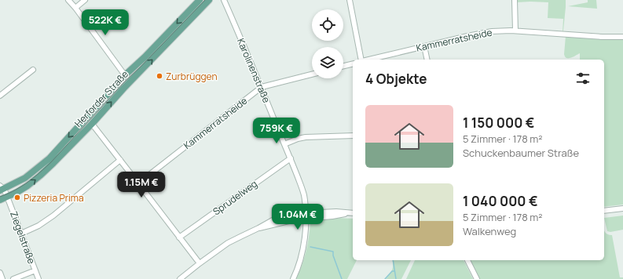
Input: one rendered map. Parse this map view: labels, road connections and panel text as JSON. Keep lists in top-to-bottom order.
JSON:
{
  "streets": {
    "main road": ["Herforder Straße"],
    "street": [
      "Kammerratsheide",
      "Karolinenstraße",
      "Sprudelweg",
      "Ziegelstraße"
    ]
  },
  "crossings": [
    ["Kammerratsheide", "Karolinenstraße"],
    ["Karolinenstraße", "Sprudelweg"],
    ["Herforder Straße", "Ziegelstraße"]
  ],
  "places": ["Zurbrüggen", "Pizzeria Prima"],
  "page": {
    "price": [
      "522K €",
      "759K €",
      "1.15M €",
      "1.04M €"
    ],
    "heading": "4 Objekte",
    "list": [
      {
        "name": "1 150 000 €",
        "note": "5 Zimmer · 178 m² · Schuckenbaumer Straße"
      },
      {
        "name": "1 040 000 €",
        "note": "5 Zimmer · 178 m² · Walkenweg"
      }
    ]
  }
}
